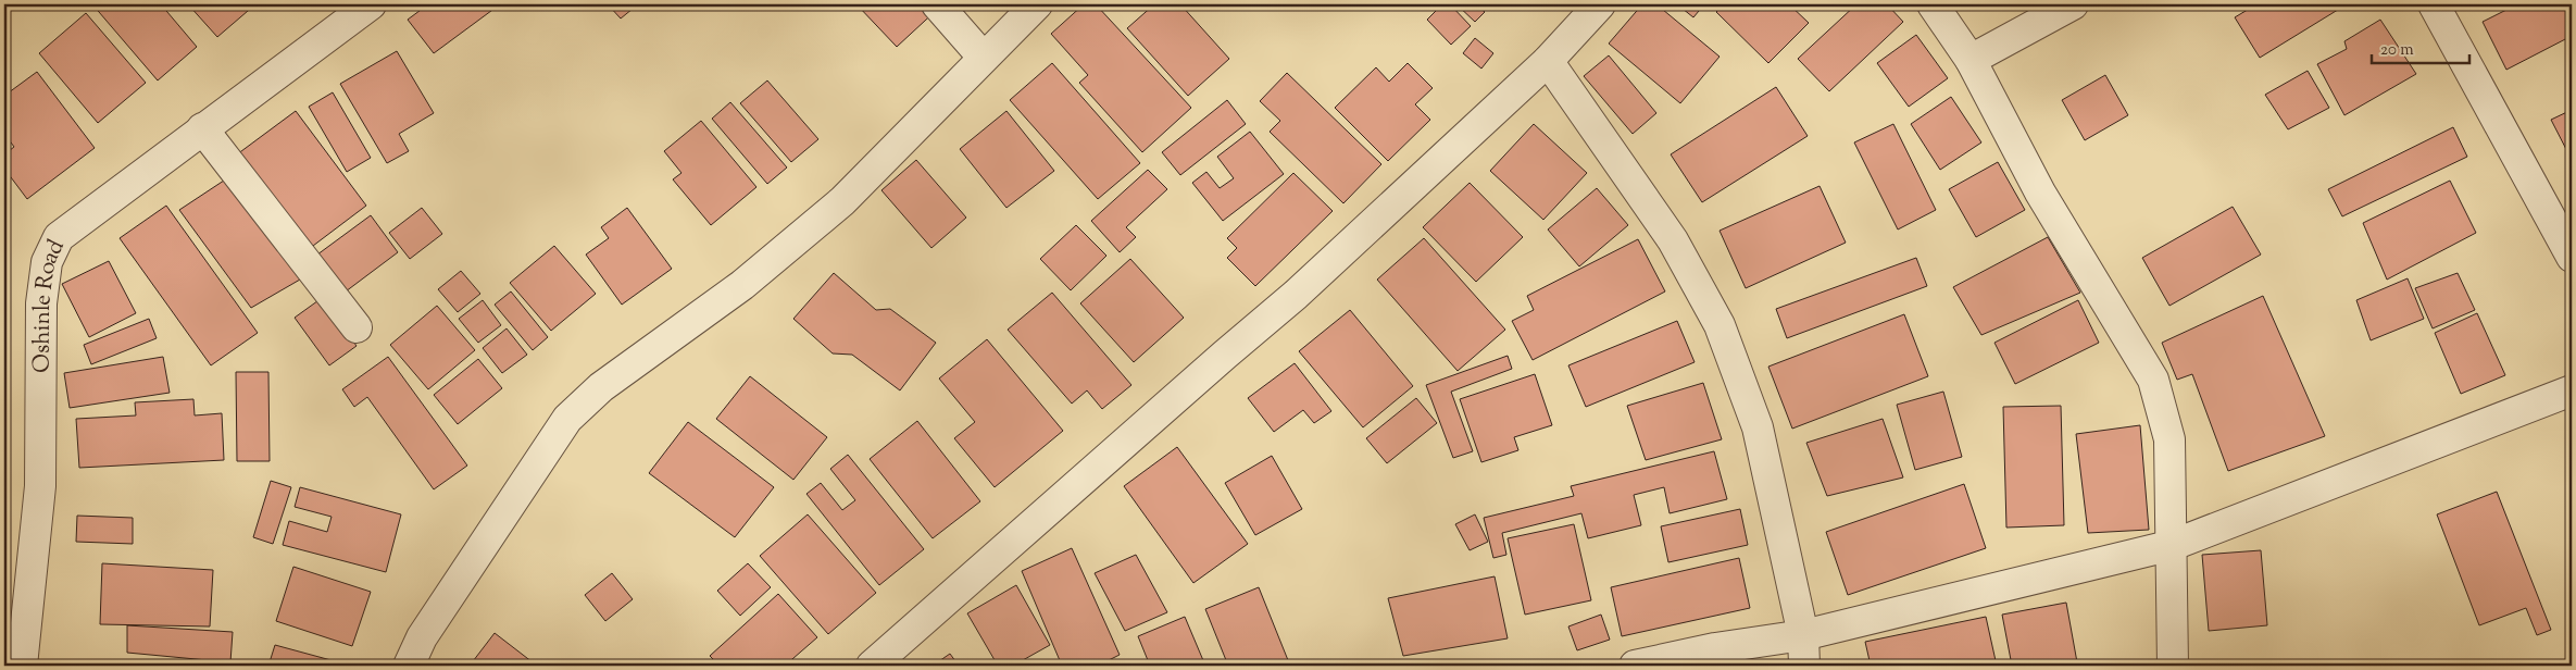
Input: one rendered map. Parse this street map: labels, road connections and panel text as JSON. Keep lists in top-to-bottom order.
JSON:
{
  "streets": {
    "street": ["Oshinle Road"]
  },
  "scale_bar": "20 m"
}
